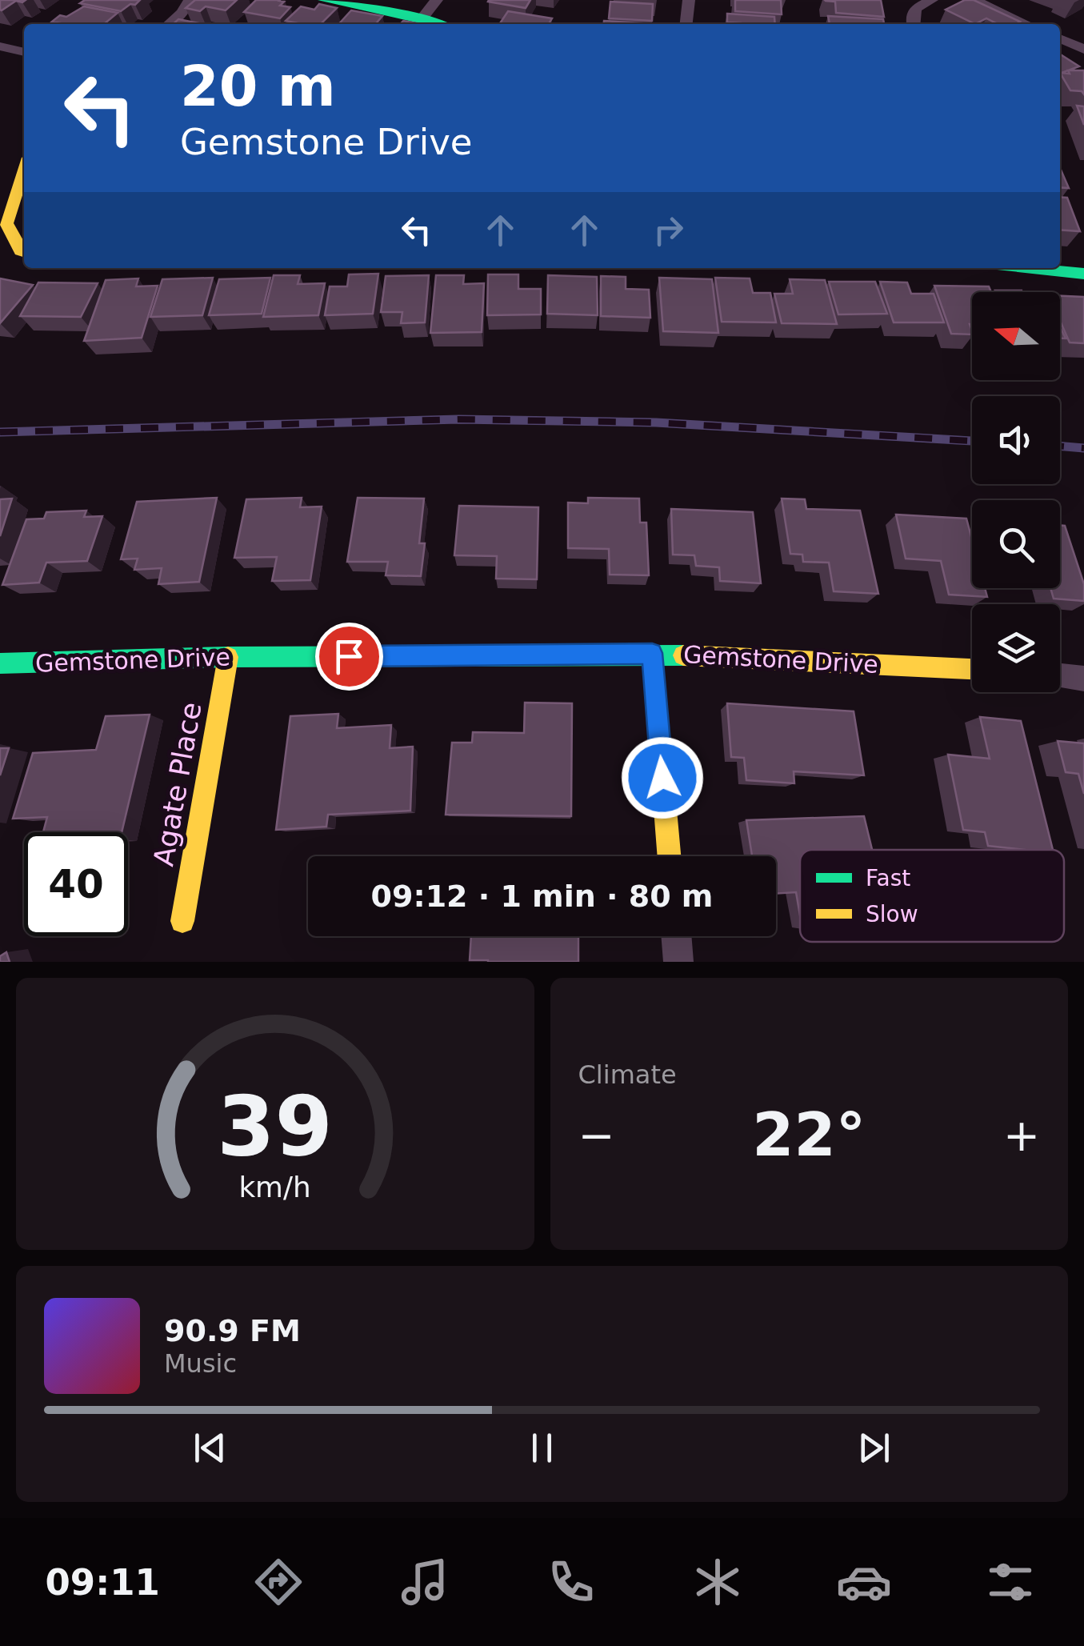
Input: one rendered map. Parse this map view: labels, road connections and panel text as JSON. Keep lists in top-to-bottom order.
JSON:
{
  "streets": {
    "street": ["Gemstone Drive", "Agate Place"]
  },
  "crossings": [
    ["Gemstone Drive", "Agate Place"]
  ],
  "legend": ["Fast", "Slow"],
  "north": "left",
  "page": {
    "turn": ["20 m", "Gemstone Drive"],
    "limit": "40",
    "trip": "09:12 · 1 min · 80 m",
    "tile": "Climate",
    "heat": ["−", "22°", "+"],
    "song": ["90.9 FM", "Music"],
    "tabs": "09:11",
    "gauge": ["39", "km/h"]
  }
}
